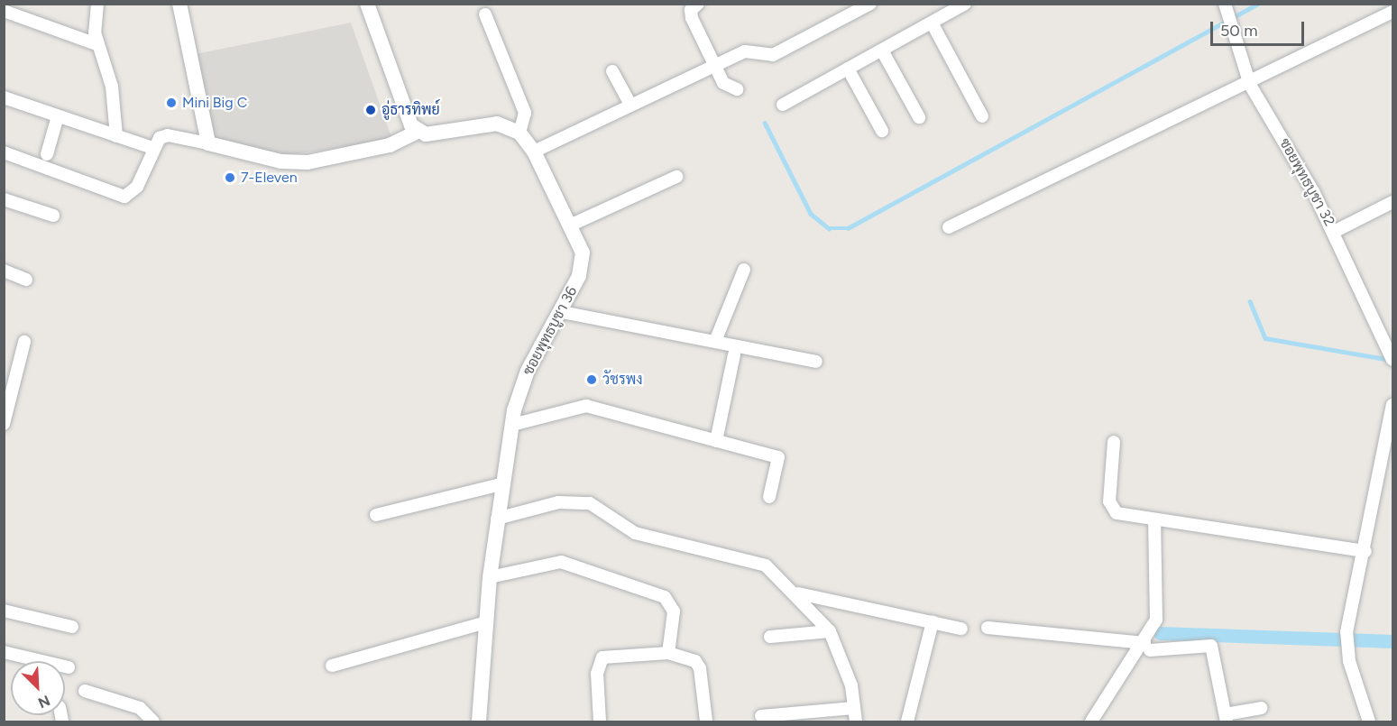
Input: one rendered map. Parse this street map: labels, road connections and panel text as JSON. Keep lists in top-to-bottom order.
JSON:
{
  "streets": {
    "street": ["ซอยพุทธบูชา 32", "ซอยพุทธบูชา 36"]
  },
  "places": [
    "Mini Big C",
    "อู่ธารทิพย์",
    "7-Eleven",
    "วัชรพง"
  ],
  "scale_bar": "50 m",
  "north": "bottom right"
}
